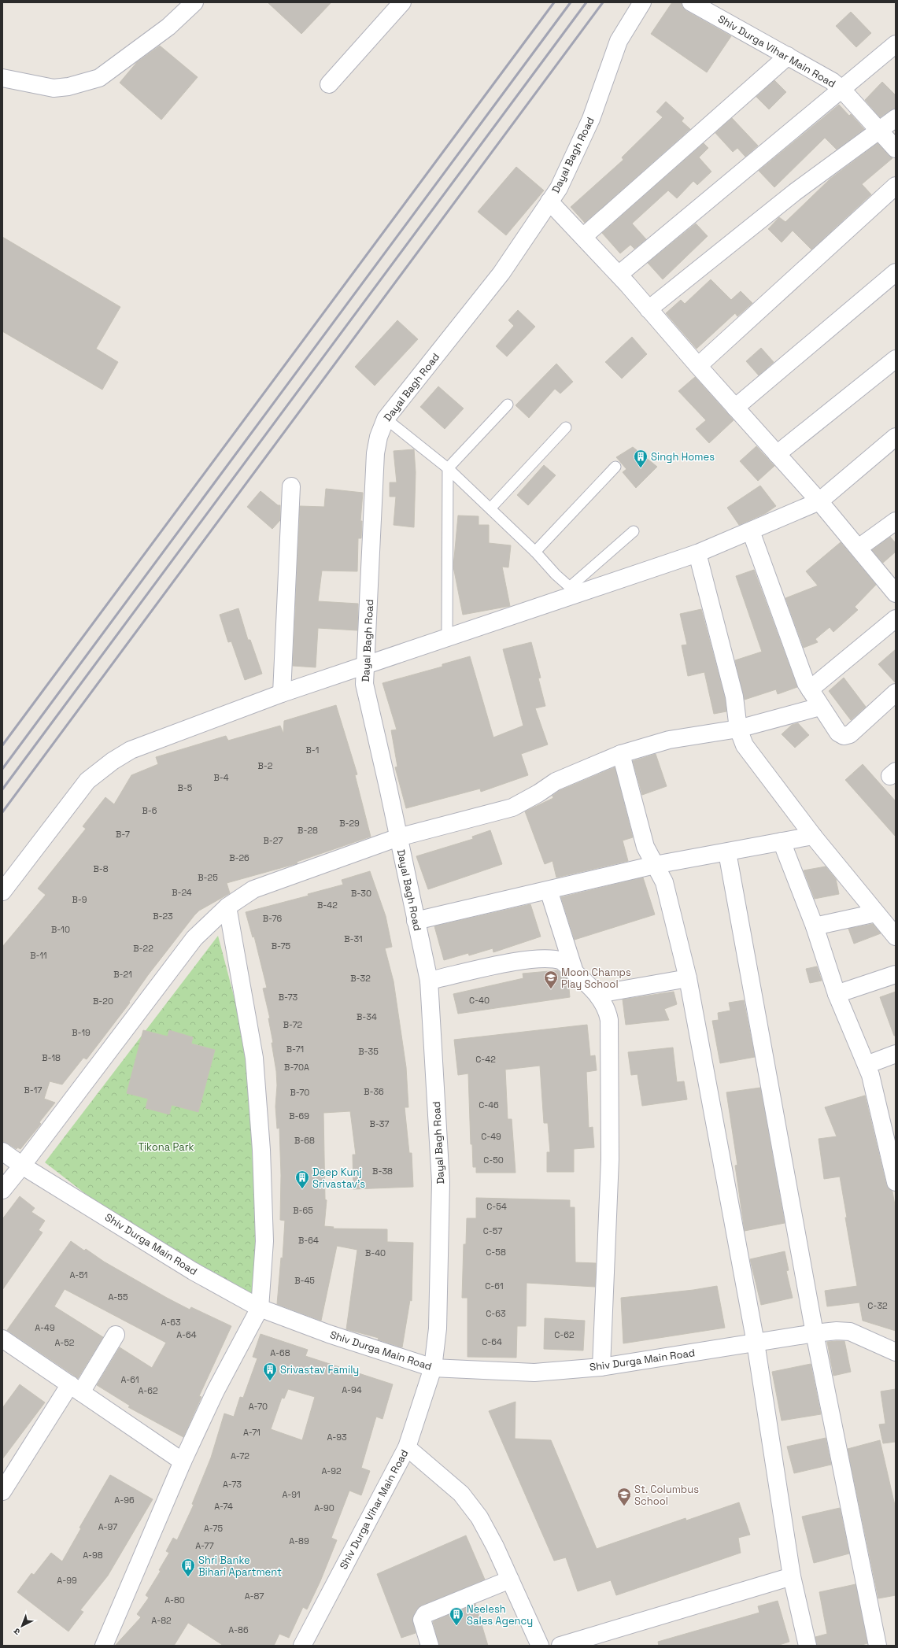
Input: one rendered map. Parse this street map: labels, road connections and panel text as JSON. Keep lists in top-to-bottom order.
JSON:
{
  "streets": {
    "street": ["Shiv Durga Vihar Main Road", "Dayal Bagh Road", "Shiv Durga Main Road"]
  },
  "crossings": [
    ["Shiv Durga Vihar Main Road", "Dayal Bagh Road"],
    ["Shiv Durga Vihar Main Road", "Shiv Durga Main Road"],
    ["Dayal Bagh Road", "Shiv Durga Main Road"]
  ],
  "parks": ["Tikona Park"],
  "places": {
    "building": [
      "Singh Homes",
      "Deep Kunj Srivastav's",
      "Srivastav Family",
      "Shri Banke Bihari Apartment",
      "Neelesh Sales Agency"
    ],
    "school or university": ["Moon Champs Play School", "St. Columbus School"]
  },
  "house_numbers": [
    "B-1",
    "B-2",
    "B-4",
    "B-5",
    "B-6",
    "B-29",
    "B-28",
    "B-7",
    "B-27",
    "B-26",
    "B-8",
    "B-25",
    "B-24",
    "B-30",
    "B-9",
    "B-42",
    "B-23",
    "B-76",
    "B-10",
    "B-31",
    "B-75",
    "B-22",
    "B-11",
    "B-21",
    "B-32",
    "B-73",
    "C-40",
    "B-20",
    "B-34",
    "B-72",
    "B-19",
    "B-71",
    "B-35",
    "B-18",
    "C-42",
    "B-70A",
    "B-17",
    "B-36",
    "B-70",
    "C-46",
    "B-69",
    "B-37",
    "C-49",
    "B-68",
    "C-50",
    "B-38",
    "C-54",
    "B-65",
    "C-57",
    "B-64",
    "C-58",
    "B-40",
    "A-51",
    "B-45",
    "C-61",
    "A-55",
    "C-32",
    "C-63",
    "A-63",
    "A-49",
    "A-64",
    "C-62",
    "C-64",
    "A-52",
    "A-68",
    "A-61",
    "A-94",
    "A-62",
    "A-70",
    "A-71",
    "A-93",
    "A-72",
    "A-92",
    "A-73",
    "A-91",
    "A-96",
    "A-74",
    "A-90",
    "A-97",
    "A-75",
    "A-89",
    "A-77",
    "A-98",
    "A-99",
    "A-87",
    "A-80",
    "A-82",
    "A-86"
  ],
  "north": "bottom left"
}
